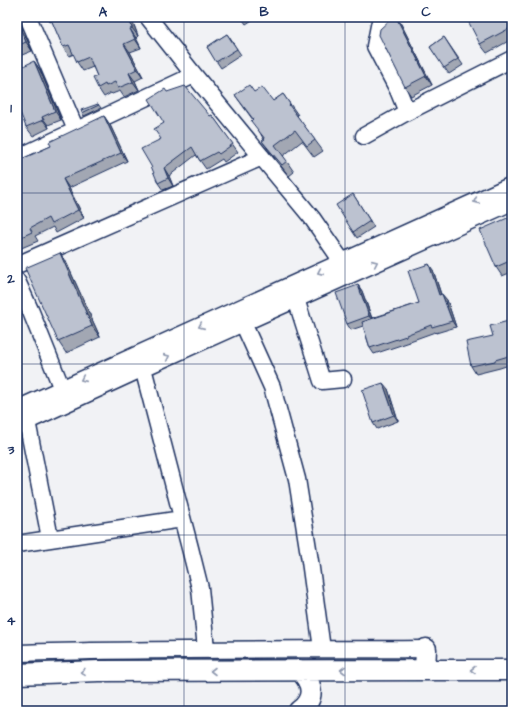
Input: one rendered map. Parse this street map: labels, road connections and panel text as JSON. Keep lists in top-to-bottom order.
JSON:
{
  "grid": {
    "columns": ["A", "B", "C"],
    "rows": [
      "1",
      "2",
      "3",
      "4"
    ]
  }
}
